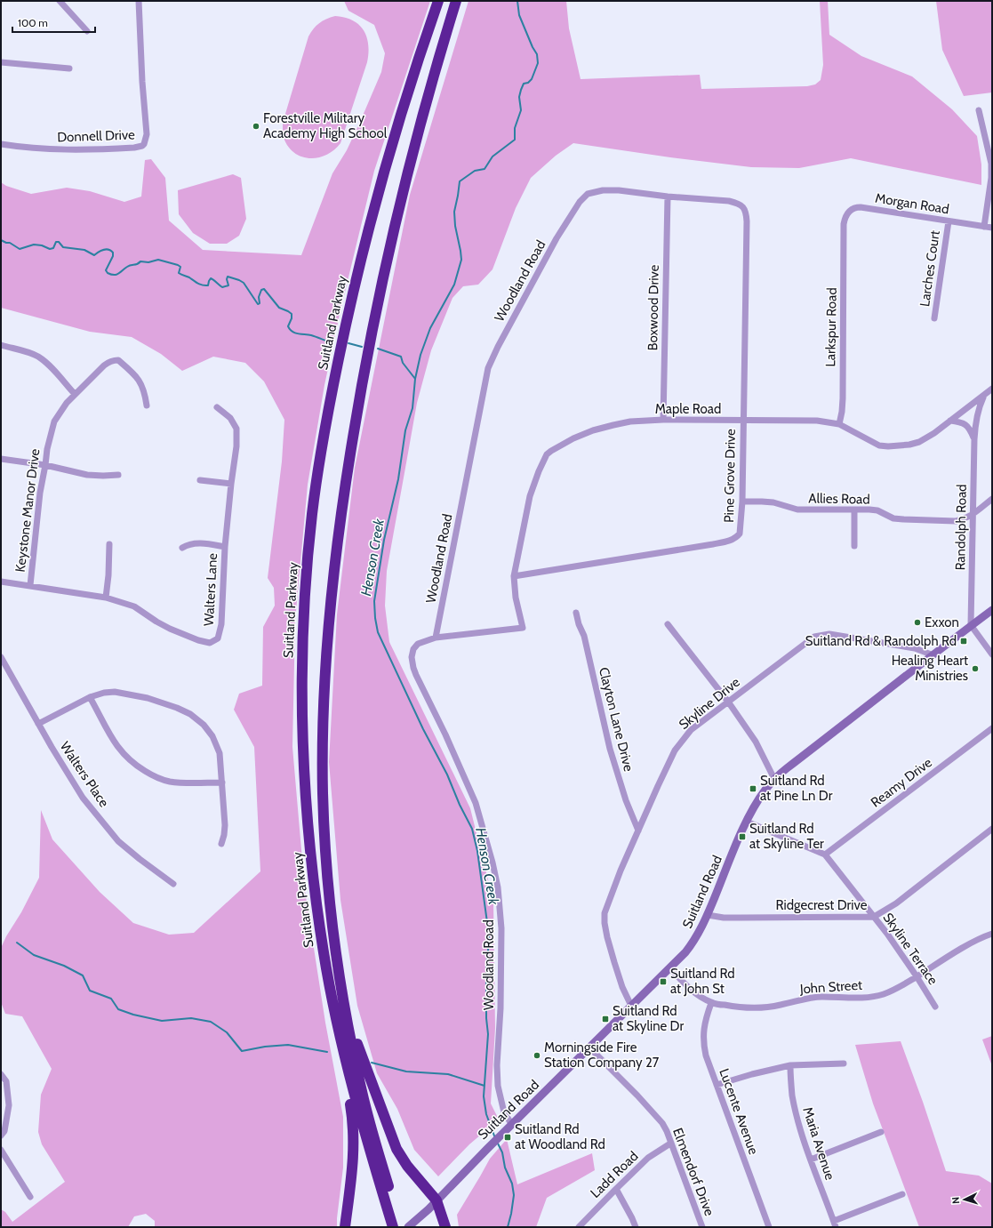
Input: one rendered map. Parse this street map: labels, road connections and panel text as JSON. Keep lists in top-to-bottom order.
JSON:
{
  "streets": {
    "highway": ["Suitland Parkway"],
    "main road": ["Suitland Road"],
    "street": [
      "Donnell Drive",
      "Morgan Road",
      "Larches Court",
      "Woodland Road",
      "Boxwood Drive",
      "Larkspur Road",
      "Maple Road",
      "Pine Grove Drive",
      "Allies Road",
      "Keystone Manor Drive",
      "Randolph Road",
      "Walters Lane",
      "Skyline Drive",
      "Clayton Lane Drive",
      "Walters Place",
      "Reamy Drive",
      "Ridgecrest Drive",
      "Skyline Terrace",
      "John Street",
      "Lucente Avenue",
      "Maria Avenue",
      "Elmendorf Drive",
      "Ladd Road"
    ]
  },
  "crossings": [
    ["Morgan Road", "Larches Court"],
    ["Morgan Road", "Larkspur Road"],
    ["Woodland Road", "Boxwood Drive"],
    ["Woodland Road", "Maple Road"],
    ["Woodland Road", "Pine Grove Drive"],
    ["Woodland Road", "Suitland Road"],
    ["Boxwood Drive", "Maple Road"],
    ["Larkspur Road", "Maple Road"],
    ["Maple Road", "Pine Grove Drive"],
    ["Maple Road", "Randolph Road"],
    ["Pine Grove Drive", "Allies Road"],
    ["Allies Road", "Randolph Road"],
    ["Keystone Manor Drive", "Walters Lane"],
    ["Randolph Road", "Suitland Road"],
    ["Skyline Drive", "Clayton Lane Drive"],
    ["Skyline Drive", "Suitland Road"],
    ["Reamy Drive", "Skyline Terrace"],
    ["Suitland Road", "Ridgecrest Drive"],
    ["Suitland Road", "Skyline Terrace"],
    ["Suitland Road", "John Street"],
    ["Suitland Road", "Elmendorf Drive"],
    ["Ridgecrest Drive", "Skyline Terrace"],
    ["Skyline Terrace", "John Street"],
    ["John Street", "Lucente Avenue"],
    ["Elmendorf Drive", "Ladd Road"]
  ],
  "water": ["Henson Creek"],
  "places": {
    "other": [
      "Forestville Military Academy High School",
      "Exxon",
      "Healing Heart Ministries",
      "Morningside Fire Station Company 27"
    ],
    "transit": [
      "Suitland Rd & Randolph Rd",
      "Suitland Rd at Pine Ln Dr",
      "Suitland Rd at Skyline Ter",
      "Suitland Rd at John St",
      "Suitland Rd at Skyline Dr",
      "Suitland Rd at Woodland Rd"
    ]
  },
  "scale_bar": "100 m",
  "north": "left"
}
